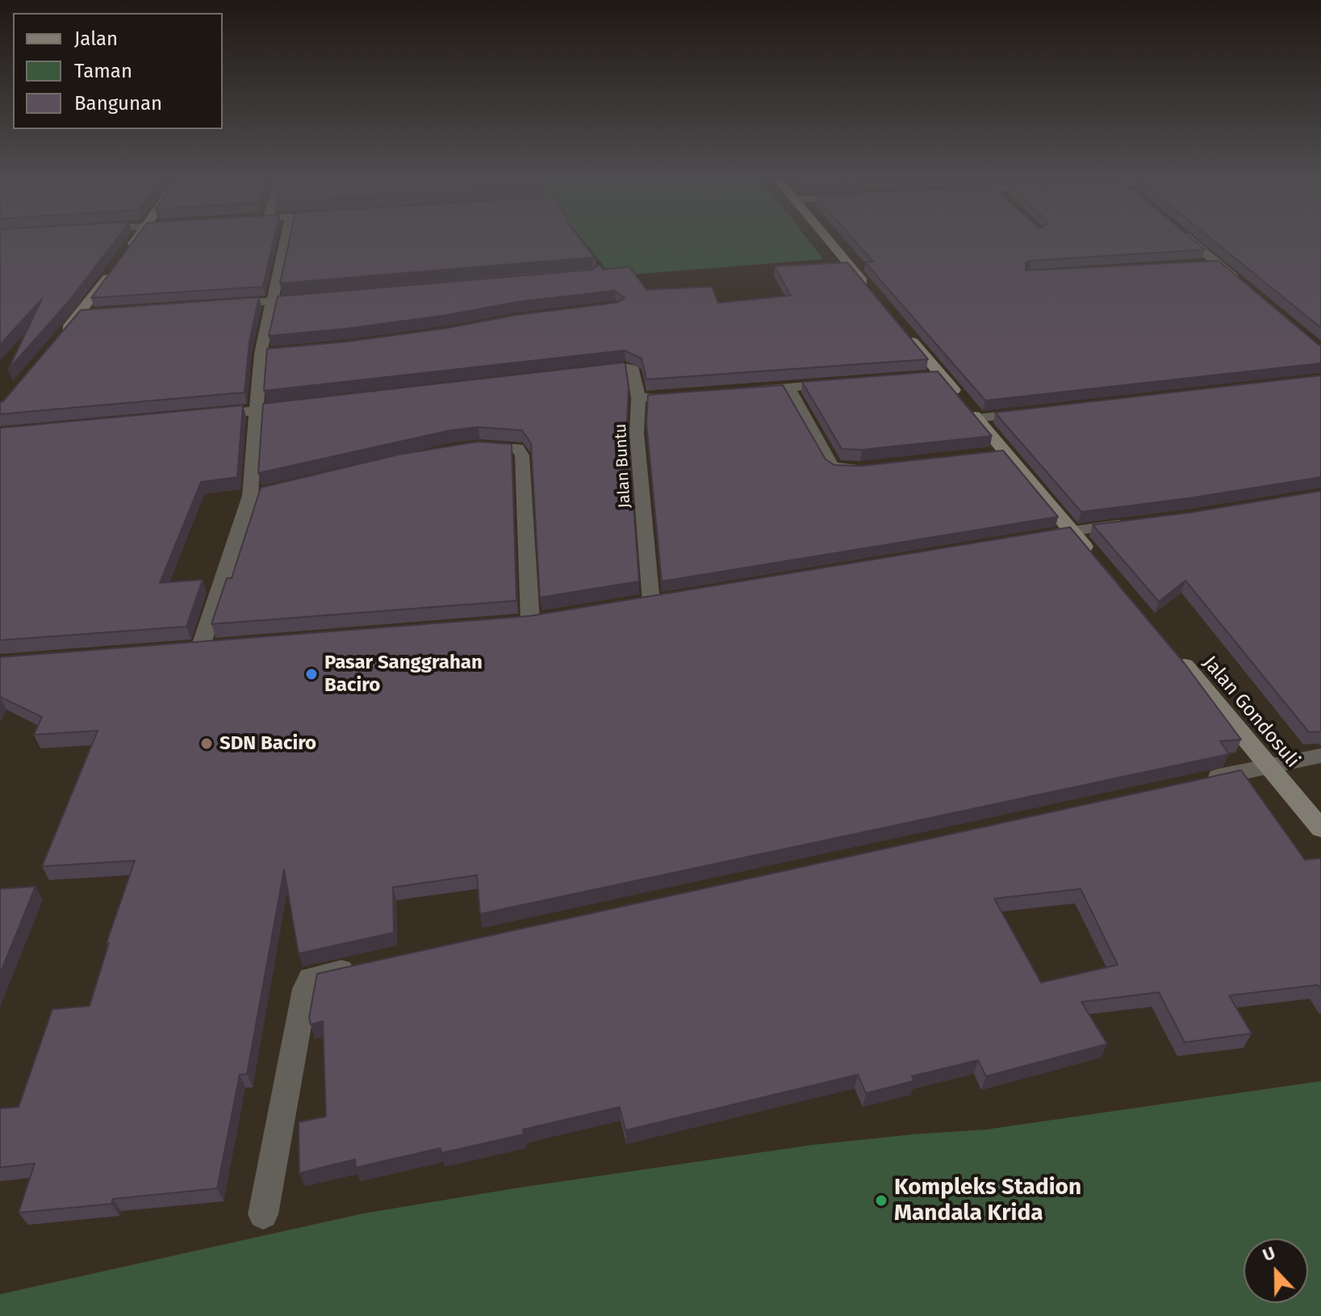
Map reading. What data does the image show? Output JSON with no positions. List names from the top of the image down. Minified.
{"streets":{"street":["Jalan Buntu","Jalan Gondosuli"]},"places":["Pasar Sanggrahan Baciro","SDN Baciro","Kompleks Stadion Mandala Krida"],"legend":["Jalan","Taman","Bangunan"],"north":"top"}
